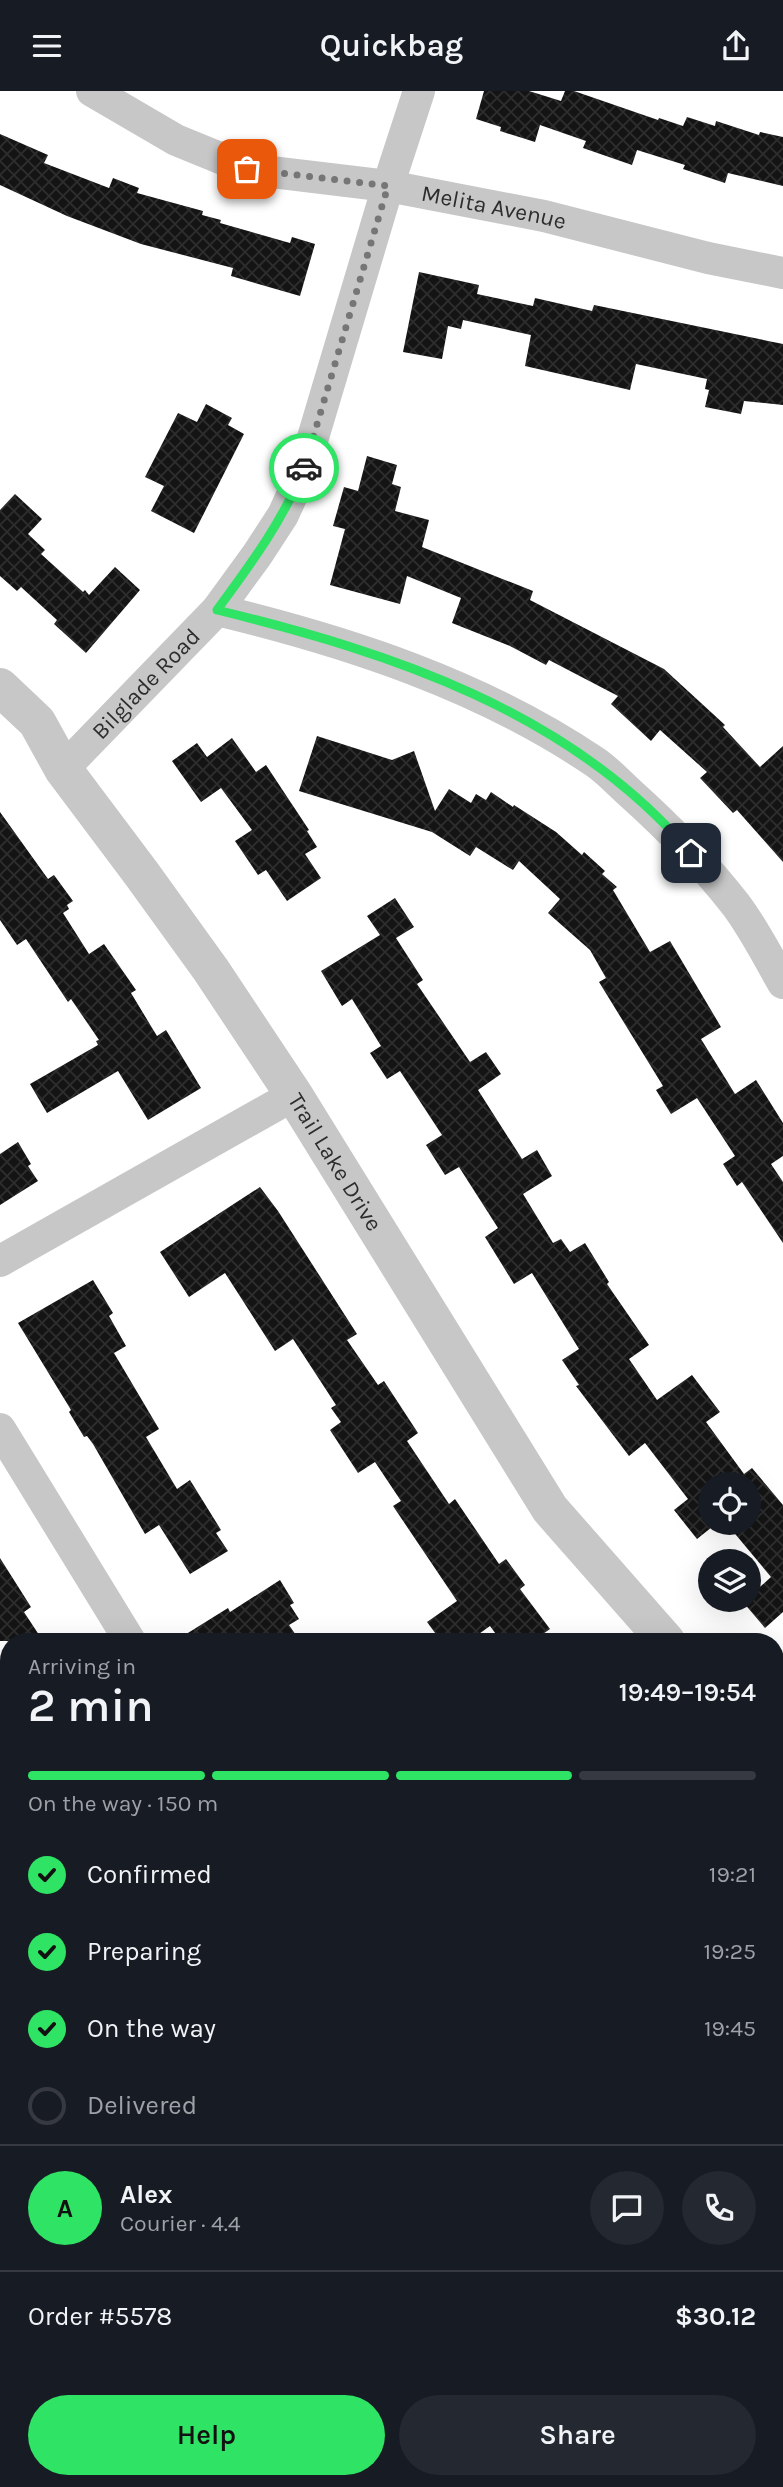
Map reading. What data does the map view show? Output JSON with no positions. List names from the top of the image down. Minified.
{"streets":{"street":["Melita Avenue","Bilglade Road","Trail Lake Drive"]},"crossings":[["Melita Avenue","Bilglade Road"],["Bilglade Road","Trail Lake Drive"]],"page":{"header":"Quickbag","heading":["2 min","Arriving in","19:49–19:54"],"panel":["Alex","Courier · 4.4","Order #5578","$30.12"],"bar":"On the way · 150 m","list":[["Confirmed","19:21"],["Preparing","19:25"],["On the way","19:45"],"Delivered"],"round":"A","buttons":["Help","Share"]}}
